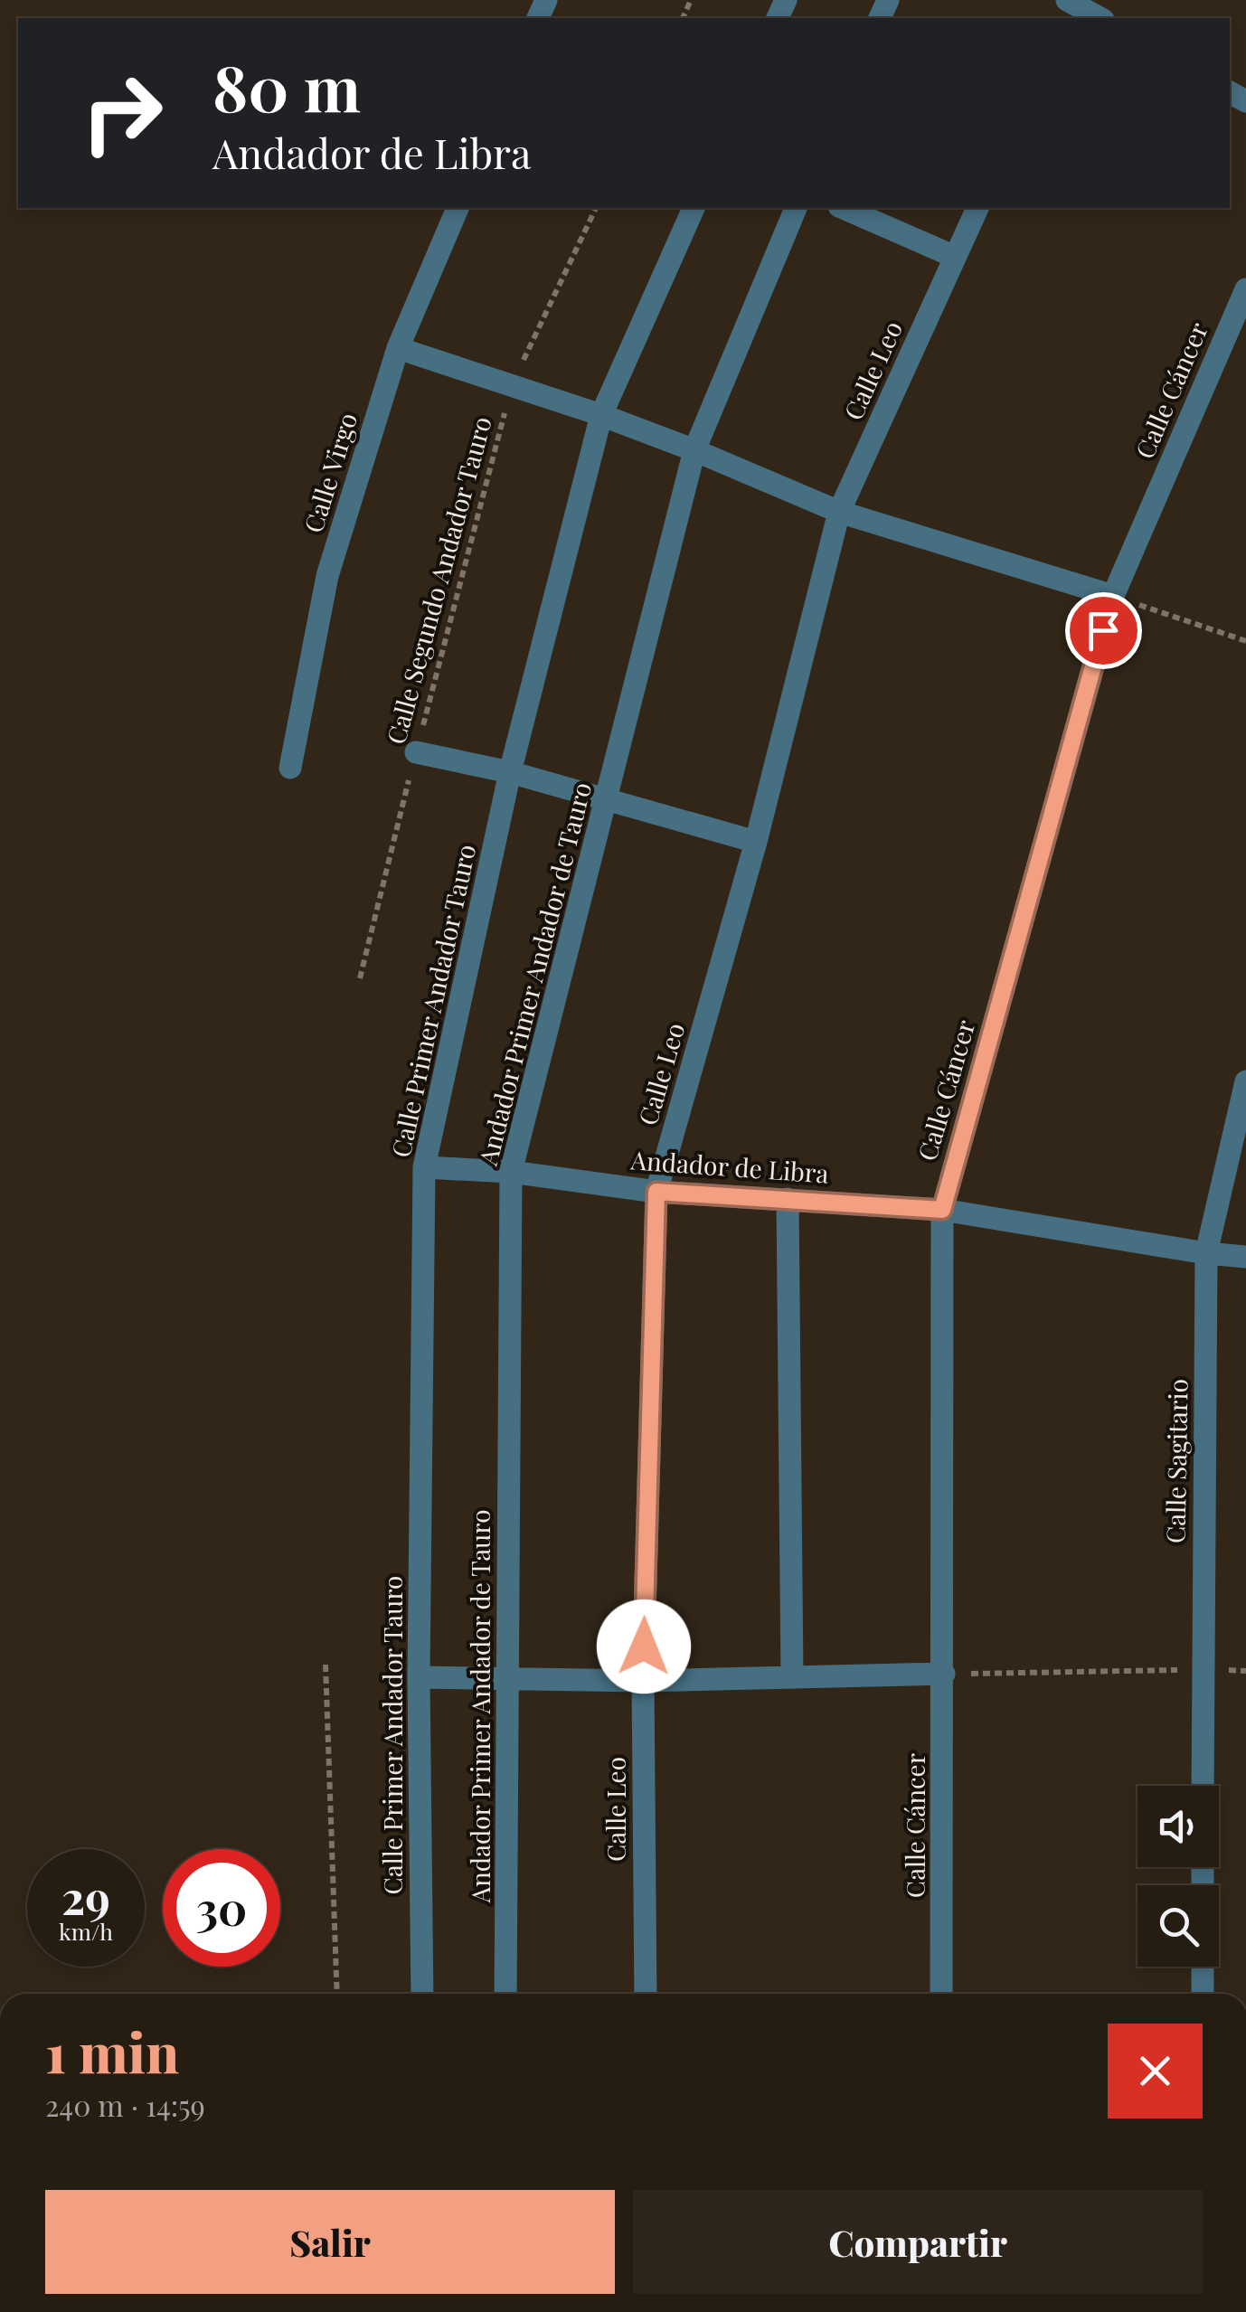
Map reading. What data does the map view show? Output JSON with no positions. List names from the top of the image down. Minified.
{"streets":{"street":["Calle Leo","Calle Cáncer","Calle Virgo","Andador Primer Andador de Tauro","Calle Primer Andador Tauro","Andador de Libra","Calle Sagitario"],"path":["Calle Segundo Andador Tauro"]},"crossings":[["Calle Leo","Andador de Libra"],["Calle Cáncer","Andador de Libra"],["Andador Primer Andador de Tauro","Andador de Libra"],["Calle Primer Andador Tauro","Andador de Libra"],["Andador de Libra","Calle Sagitario"]],"page":{"turn":["80 m","Andador de Libra"],"speed":"29 km/h","limit":"30","heading":["1 min","240 m · 14:59"],"buttons":["Salir","Compartir"]}}
